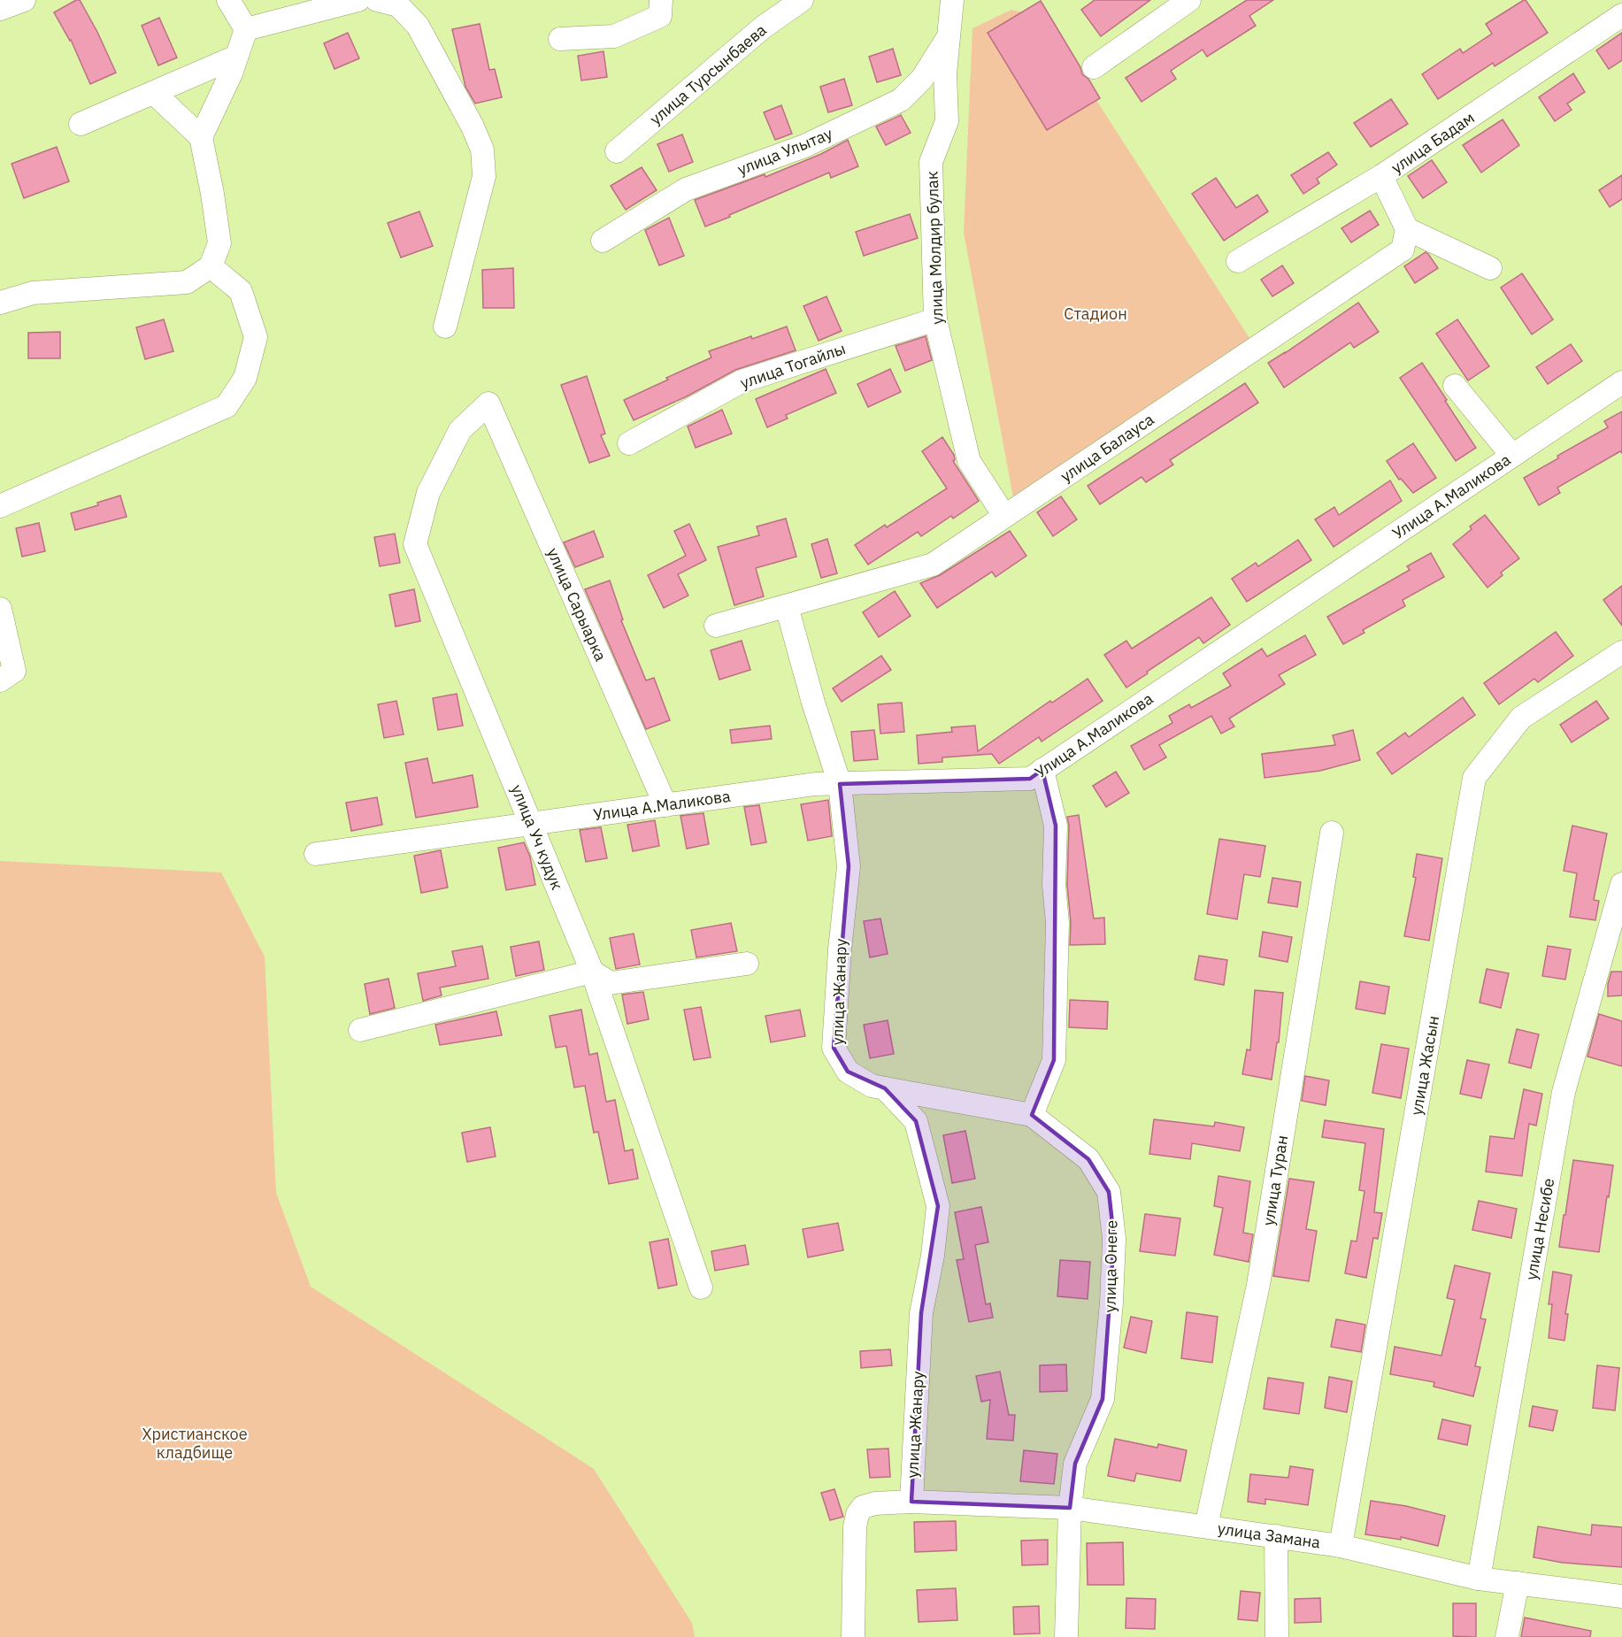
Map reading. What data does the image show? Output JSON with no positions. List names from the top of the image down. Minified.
{"streets":{"street":["улица Турсынбаева","улица Бадам","улица Улытау","улица Молдир булак","улица Тогайлы","улица Балауса","Улица А.Маликова","улица Сарыарка","улица Уч кудук","улица Жанару","улица Жасын","улица Туран","улица Несибе","улица Онеге","улица Замана"]},"crossings":[["улица Улытау","улица Молдир булак"],["улица Молдир булак","улица Тогайлы"],["улица Молдир булак","улица Балауса"],["улица Балауса","улица Жанару"],["Улица А.Маликова","улица Сарыарка"],["Улица А.Маликова","улица Уч кудук"],["Улица А.Маликова","улица Жанару"],["улица Сарыарка","улица Уч кудук"],["улица Жанару","улица Замана"],["улица Жасын","улица Замана"],["улица Туран","улица Замана"],["улица Несибе","улица Замана"],["улица Онеге","улица Замана"]],"parks":["Стадион","Христианское кладбище"]}
